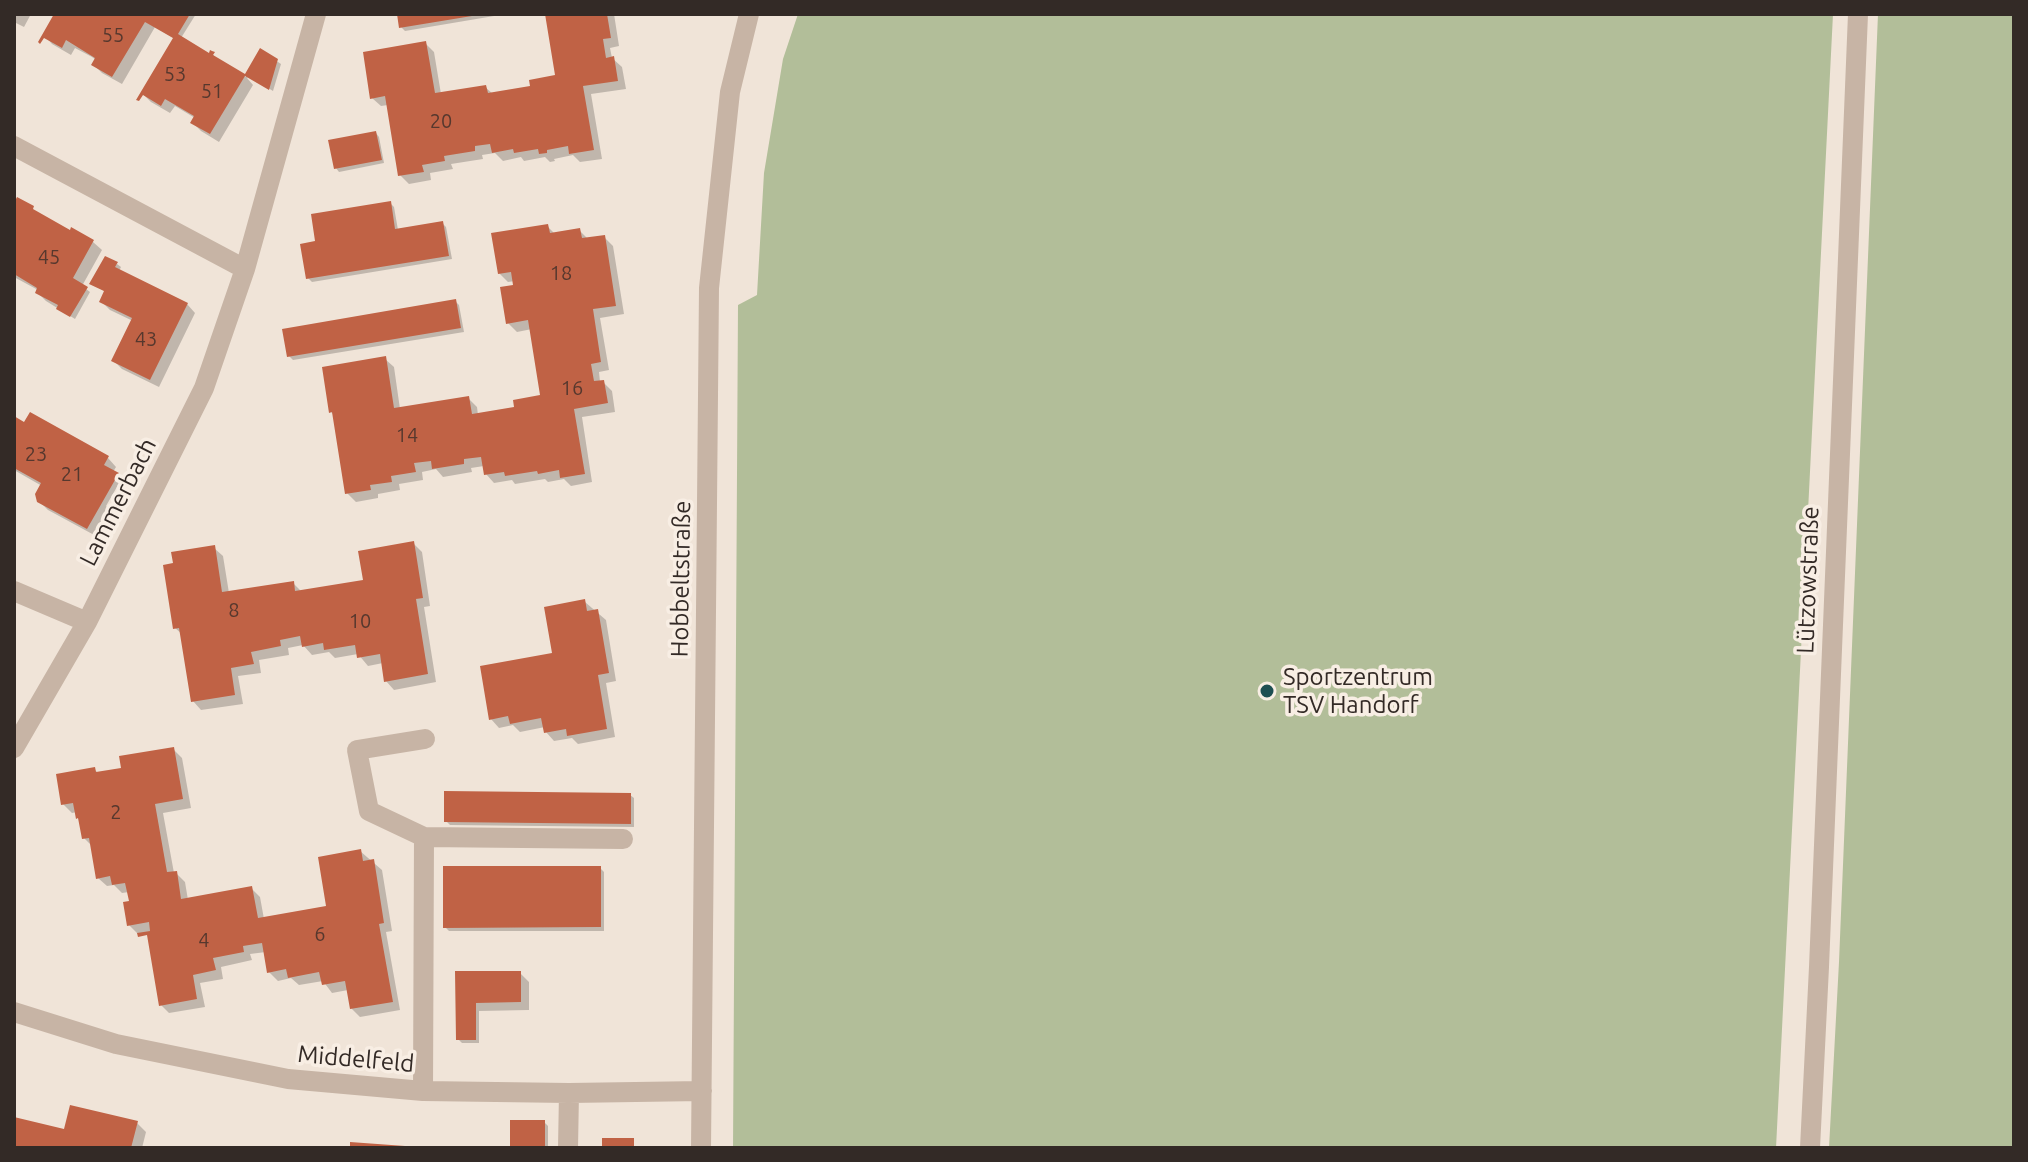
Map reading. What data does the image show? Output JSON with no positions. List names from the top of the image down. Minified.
{"streets":{"street":["Lammerbach","Hobbeltstraße","Lützowstraße","Middelfeld"]},"crossings":[["Hobbeltstraße","Middelfeld"]],"places":["Sportzentrum TSV Handorf"],"house_numbers":["55","53","51","20","45","18","43","16","14","23","21","8","10","2","6","4"]}
